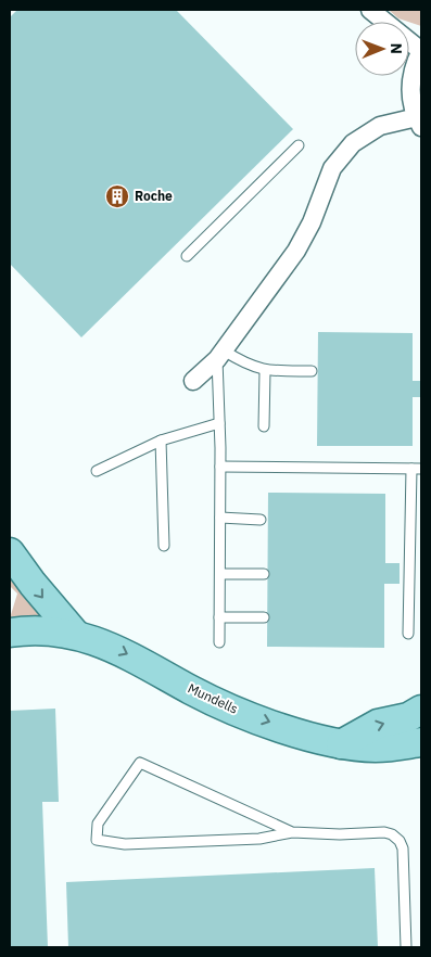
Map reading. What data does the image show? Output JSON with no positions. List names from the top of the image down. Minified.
{"streets":{"main road":["Mundells"]},"one_way":["Mundells"],"places":{"building":["Roche"]},"north":"right"}
